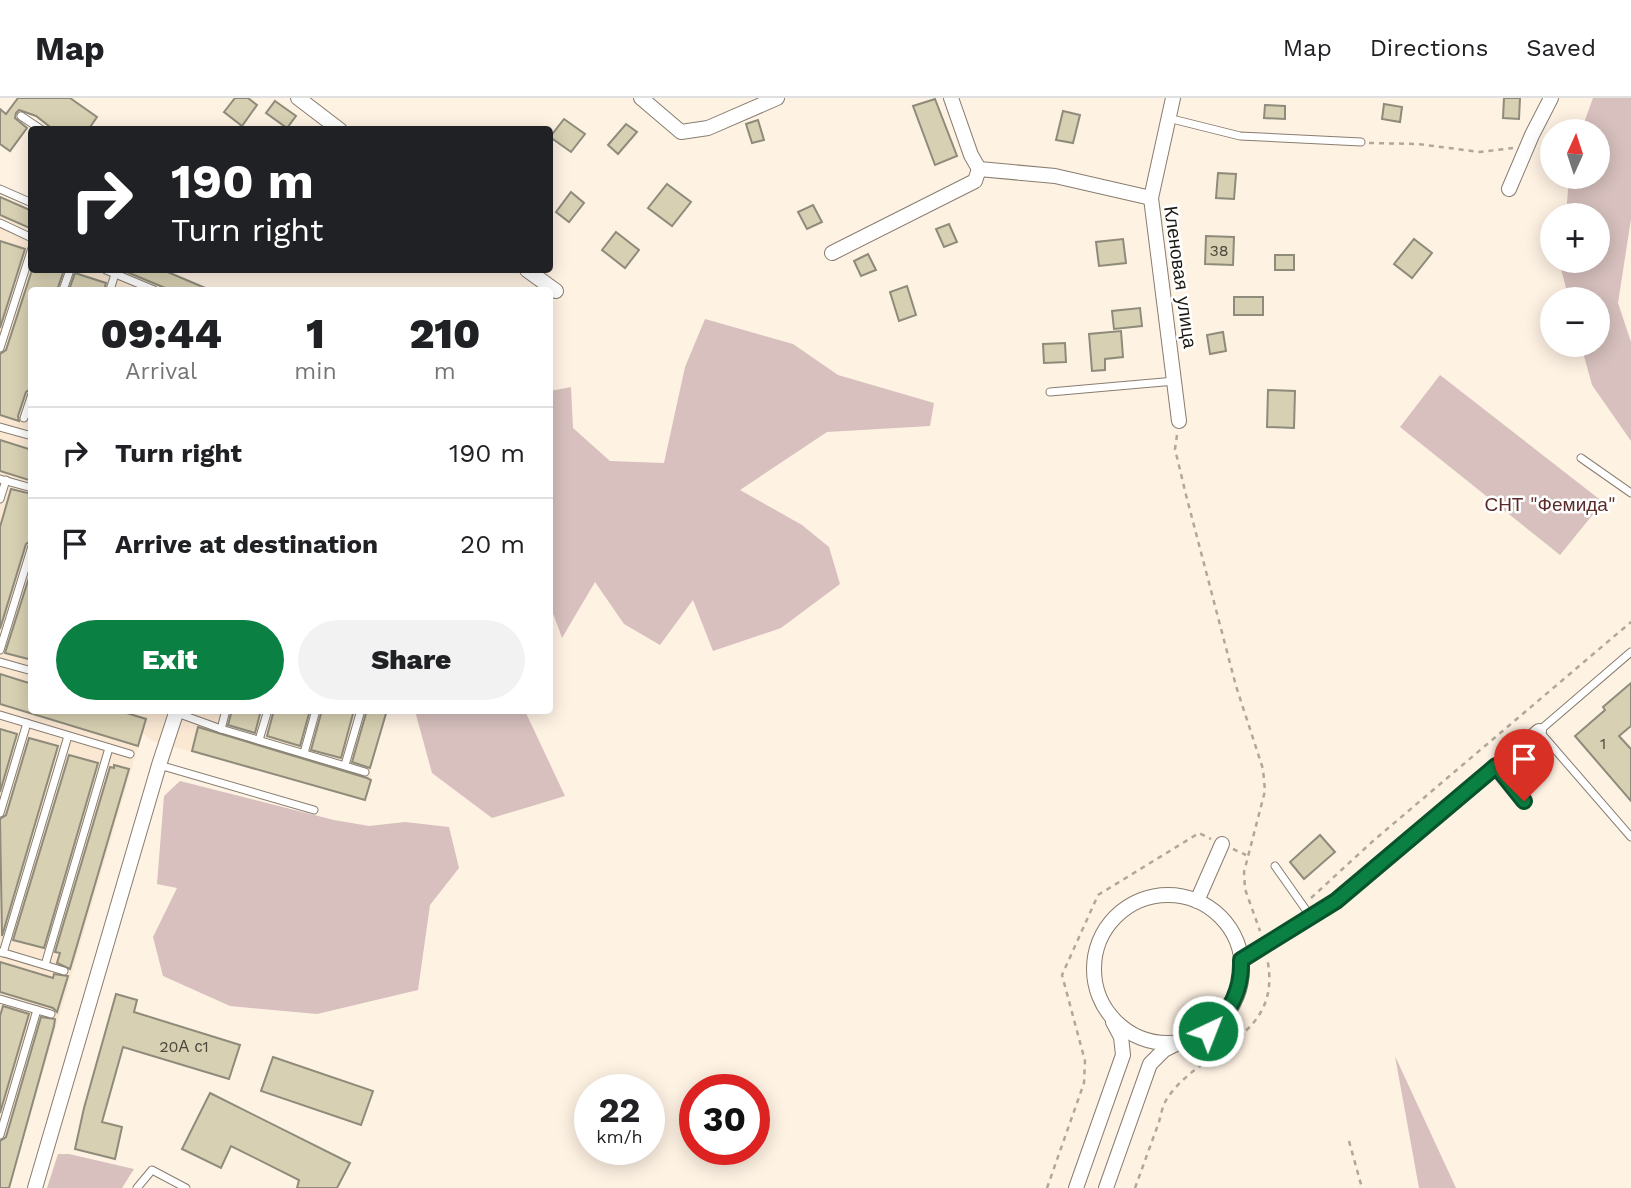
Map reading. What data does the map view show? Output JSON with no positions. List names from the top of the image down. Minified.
{"streets":{"street":["Кленовая улица"]},"parks":["СНТ \"Фемида\""],"house_numbers":["38","1","20А с1"],"north":"top","page":{"header":"Map","nav":["Map","Directions","Saved"],"map_buttons":["+","−"],"turn":["190 m","Turn right"],"eta":["09:44","Arrival","1","min","210","m"],"list":[{"name":"Turn right","value":"190 m"},{"name":"Arrive at destination","value":"20 m"}],"buttons":["Exit","Share"],"speed":"22 km/h","limit":"30"}}
